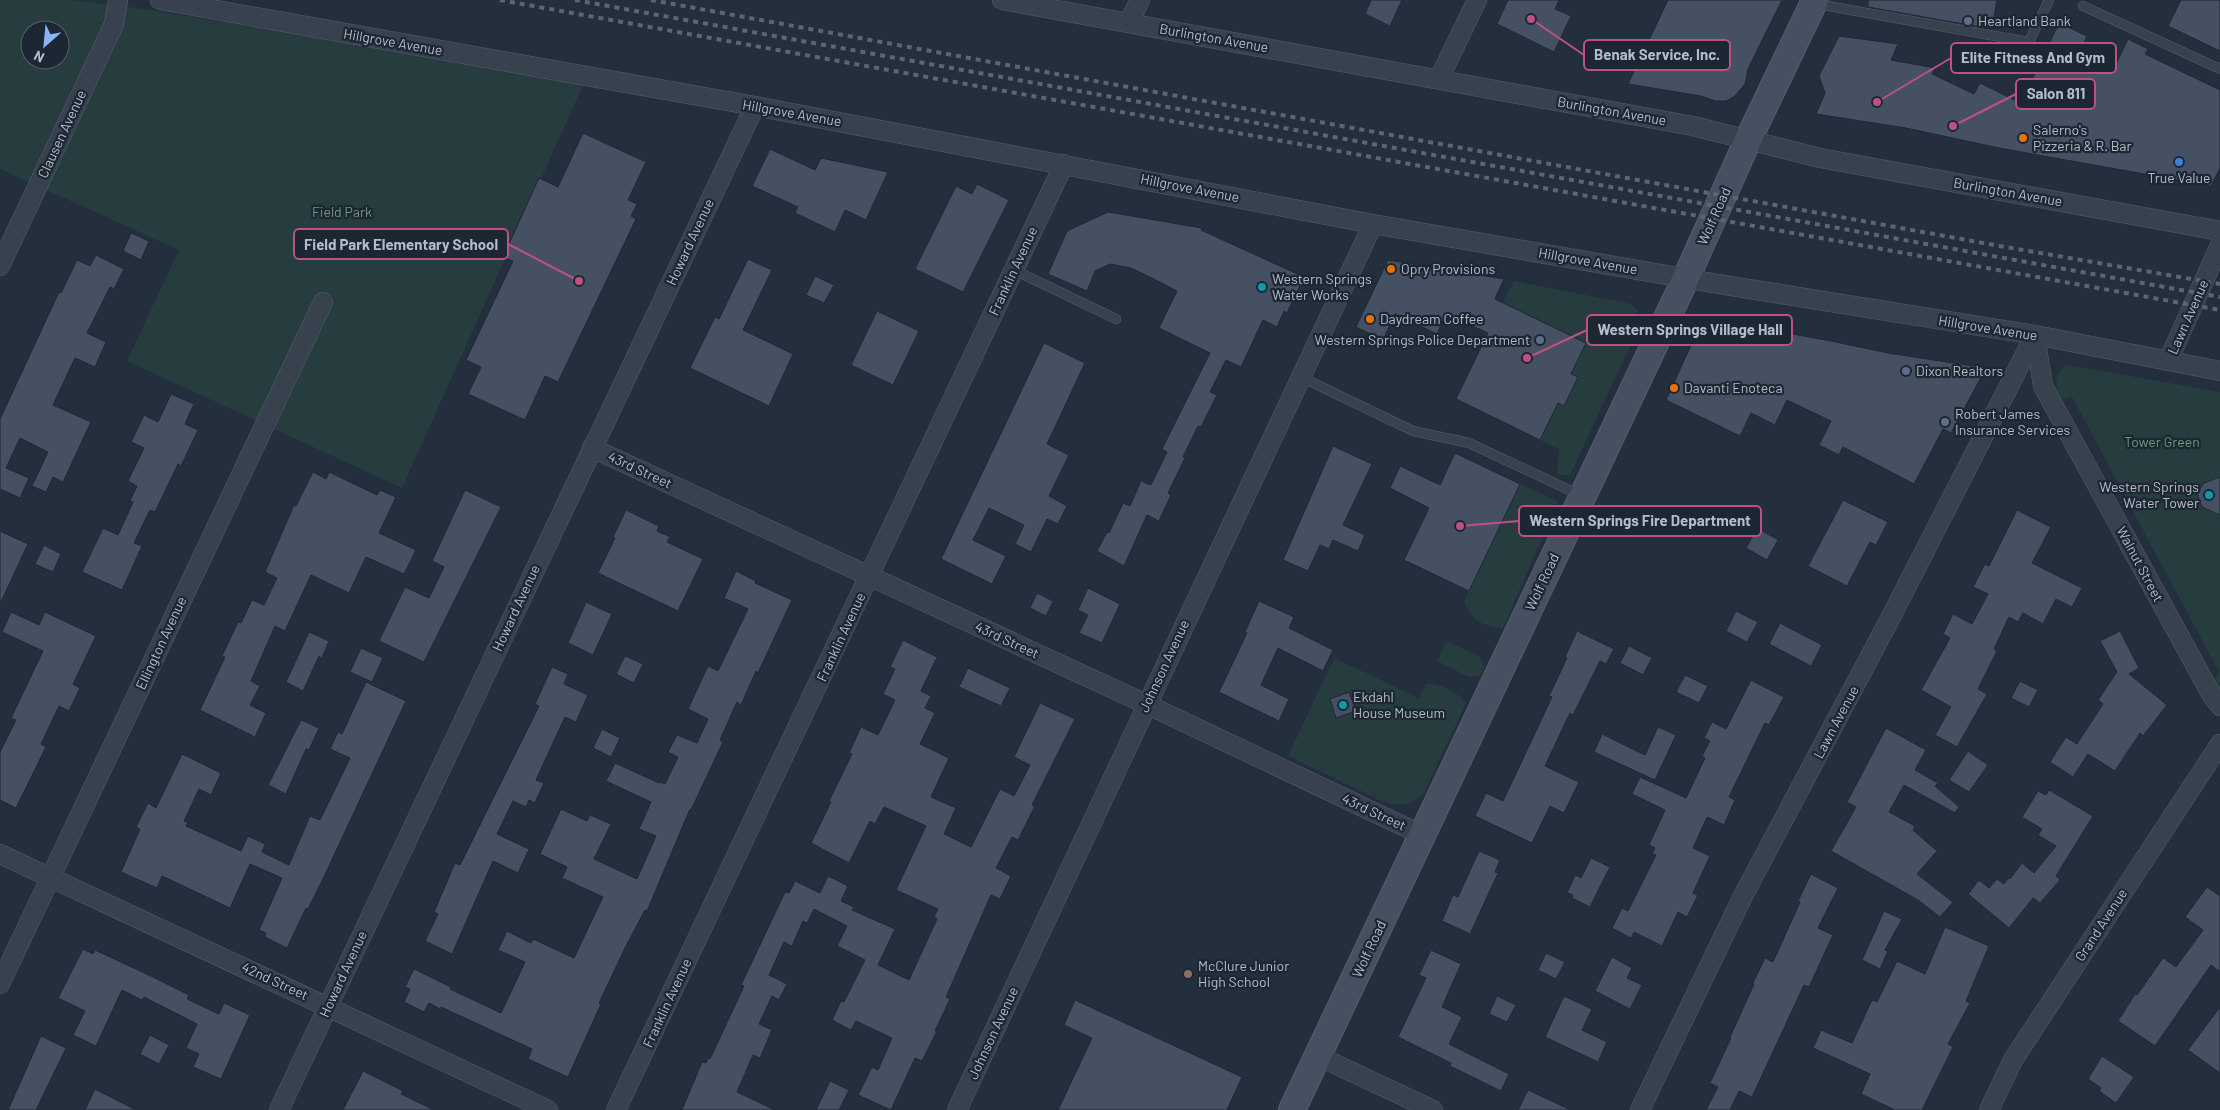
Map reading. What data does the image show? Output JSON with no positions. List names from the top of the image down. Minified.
{"streets":{"main road":["Wolf Road"],"street":["Burlington Avenue","Hillgrove Avenue","Clausen Avenue","Howard Avenue","Franklin Avenue","Lawn Avenue","43rd Street","Walnut Street","Ellington Avenue","Johnson Avenue","Grand Avenue","42nd Street"]},"crossings":[["Burlington Avenue","Wolf Road"],["Hillgrove Avenue","Wolf Road"],["Hillgrove Avenue","Howard Avenue"],["Hillgrove Avenue","Franklin Avenue"],["Hillgrove Avenue","Lawn Avenue"],["Hillgrove Avenue","Walnut Street"],["Hillgrove Avenue","Johnson Avenue"],["Wolf Road","43rd Street"],["Howard Avenue","43rd Street"],["Howard Avenue","42nd Street"],["Franklin Avenue","43rd Street"],["Lawn Avenue","Walnut Street"],["43rd Street","Johnson Avenue"],["Ellington Avenue","42nd Street"]],"parks":["Field Park","Tower Green"],"places":["Benak Service, Inc.","Heartland Bank","Elite Fitness And Gym","Salon 811","Salerno's Pizzeria & R. Bar","True Value","Opry Provisions","Field Park Elementary School","Western Springs Water Works","Daydream Coffee","Western Springs Police Department","Western Springs Village Hall","Dixon Realtors","Davanti Enoteca","Robert James Insurance Services","Western Springs Water Tower","Western Springs Fire Department","Ekdahl House Museum","McClure Junior High School"],"north":"bottom left"}
